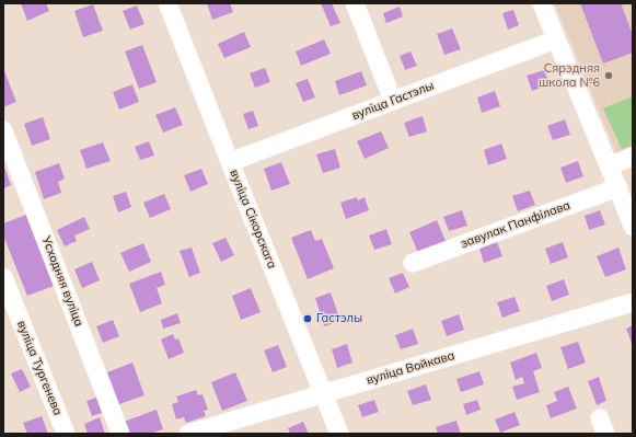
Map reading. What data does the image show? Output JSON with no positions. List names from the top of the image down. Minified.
{"streets":{"street":["вуліца Гастэлы","вуліца Сікорскага","завулак Панфілава","Усходняя вуліца","вуліца Тургенева","вуліца Войкава"]},"crossings":[["вуліца Гастэлы","вуліца Сікорскага"],["вуліца Сікорскага","вуліца Войкава"]],"places":["Сярэдняя школа №6","Гастэлы"]}
